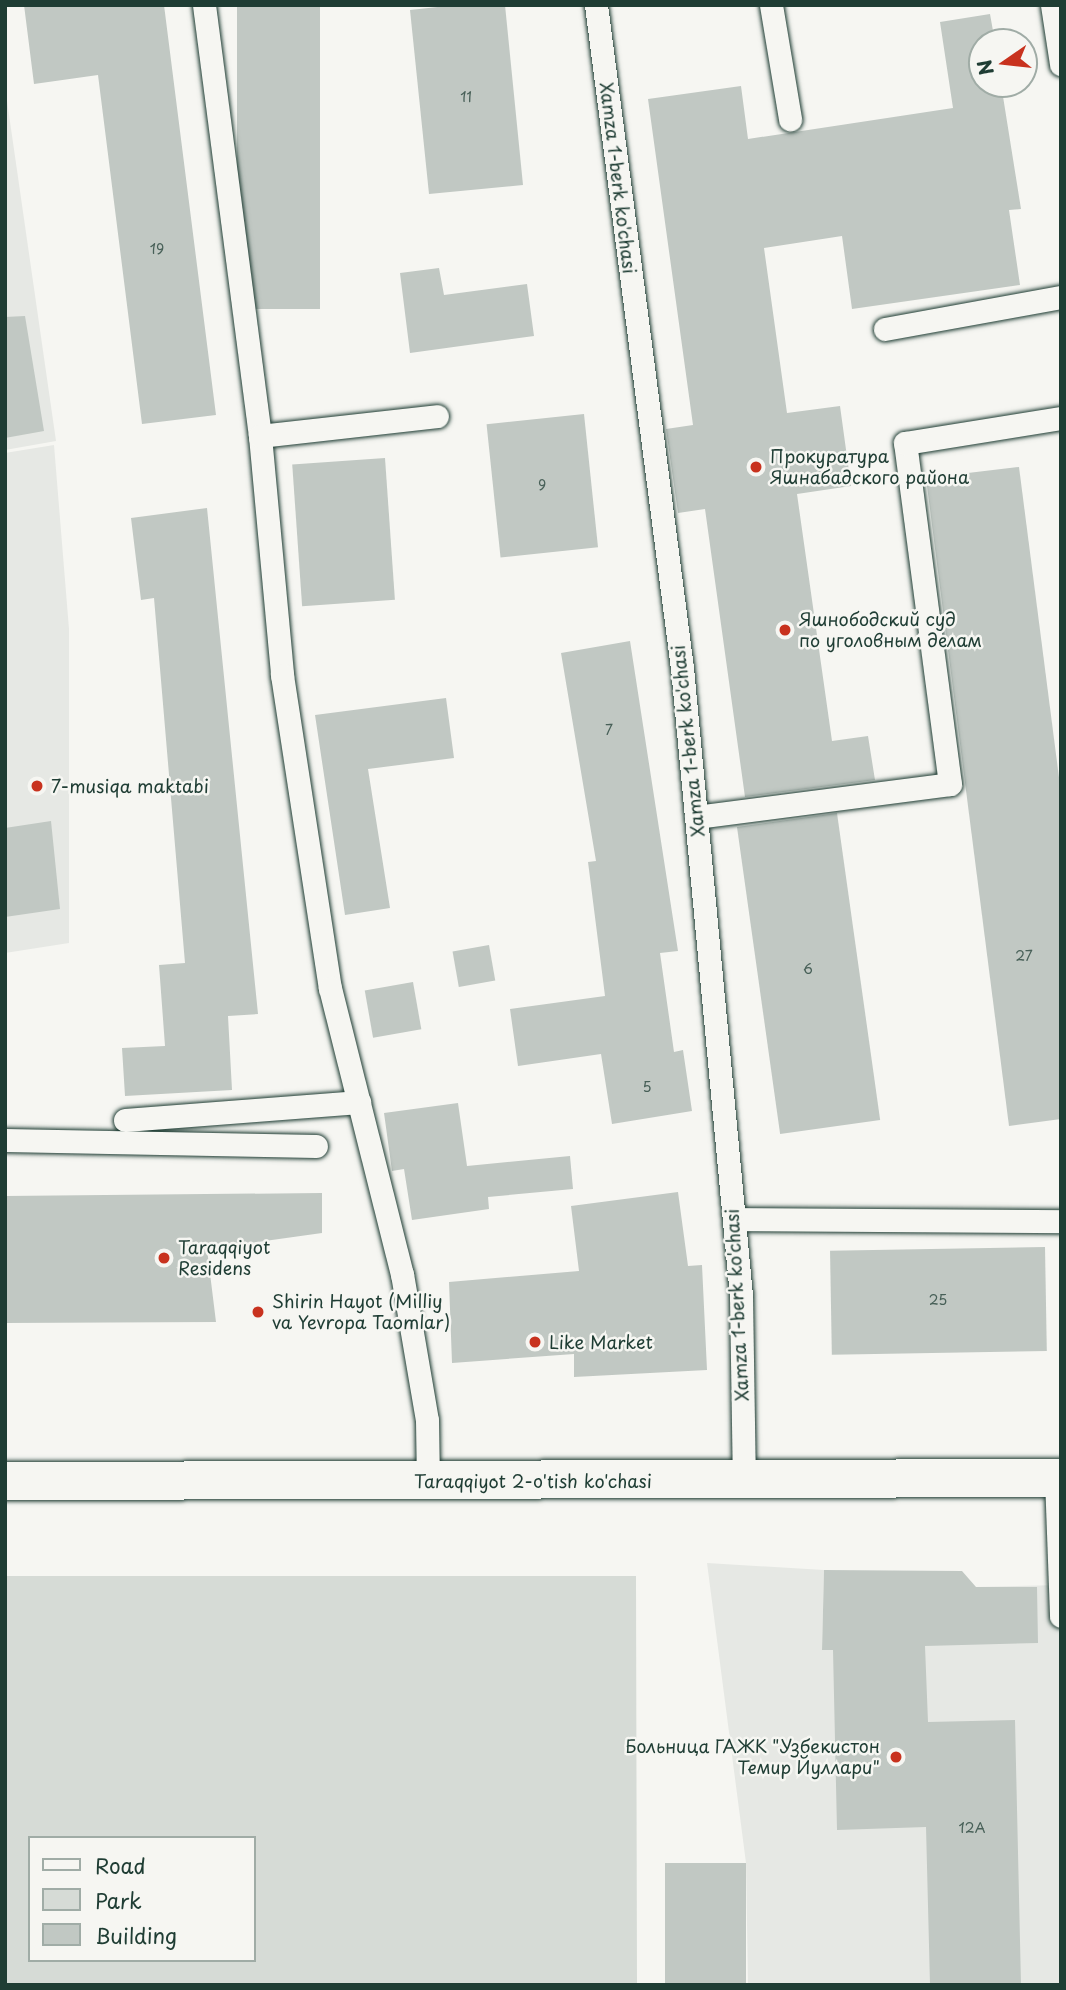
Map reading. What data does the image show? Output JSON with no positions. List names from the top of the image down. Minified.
{"streets":{"main road":["Taraqqiyot 2-o'tish ko'chasi"],"lane":["Xamza 1-berk ko'chasi"]},"crossings":[["Xamza 1-berk ko'chasi","Taraqqiyot 2-o'tish ko'chasi"]],"places":["Прокуратура Яшнабадского района","Яшнободский суд по уголовным делам","7-musiqa maktabi","Taraqqiyot Residens","Shirin Hayot (Milliy va Yevropa Taomlar)","Like Market","Больница ГАЖК \"Узбекистон Темир Йуллари\""],"house_numbers":["11","19","9","7","27","6","5","25","12А"],"legend":["Road","Park","Building"],"north":"left"}
